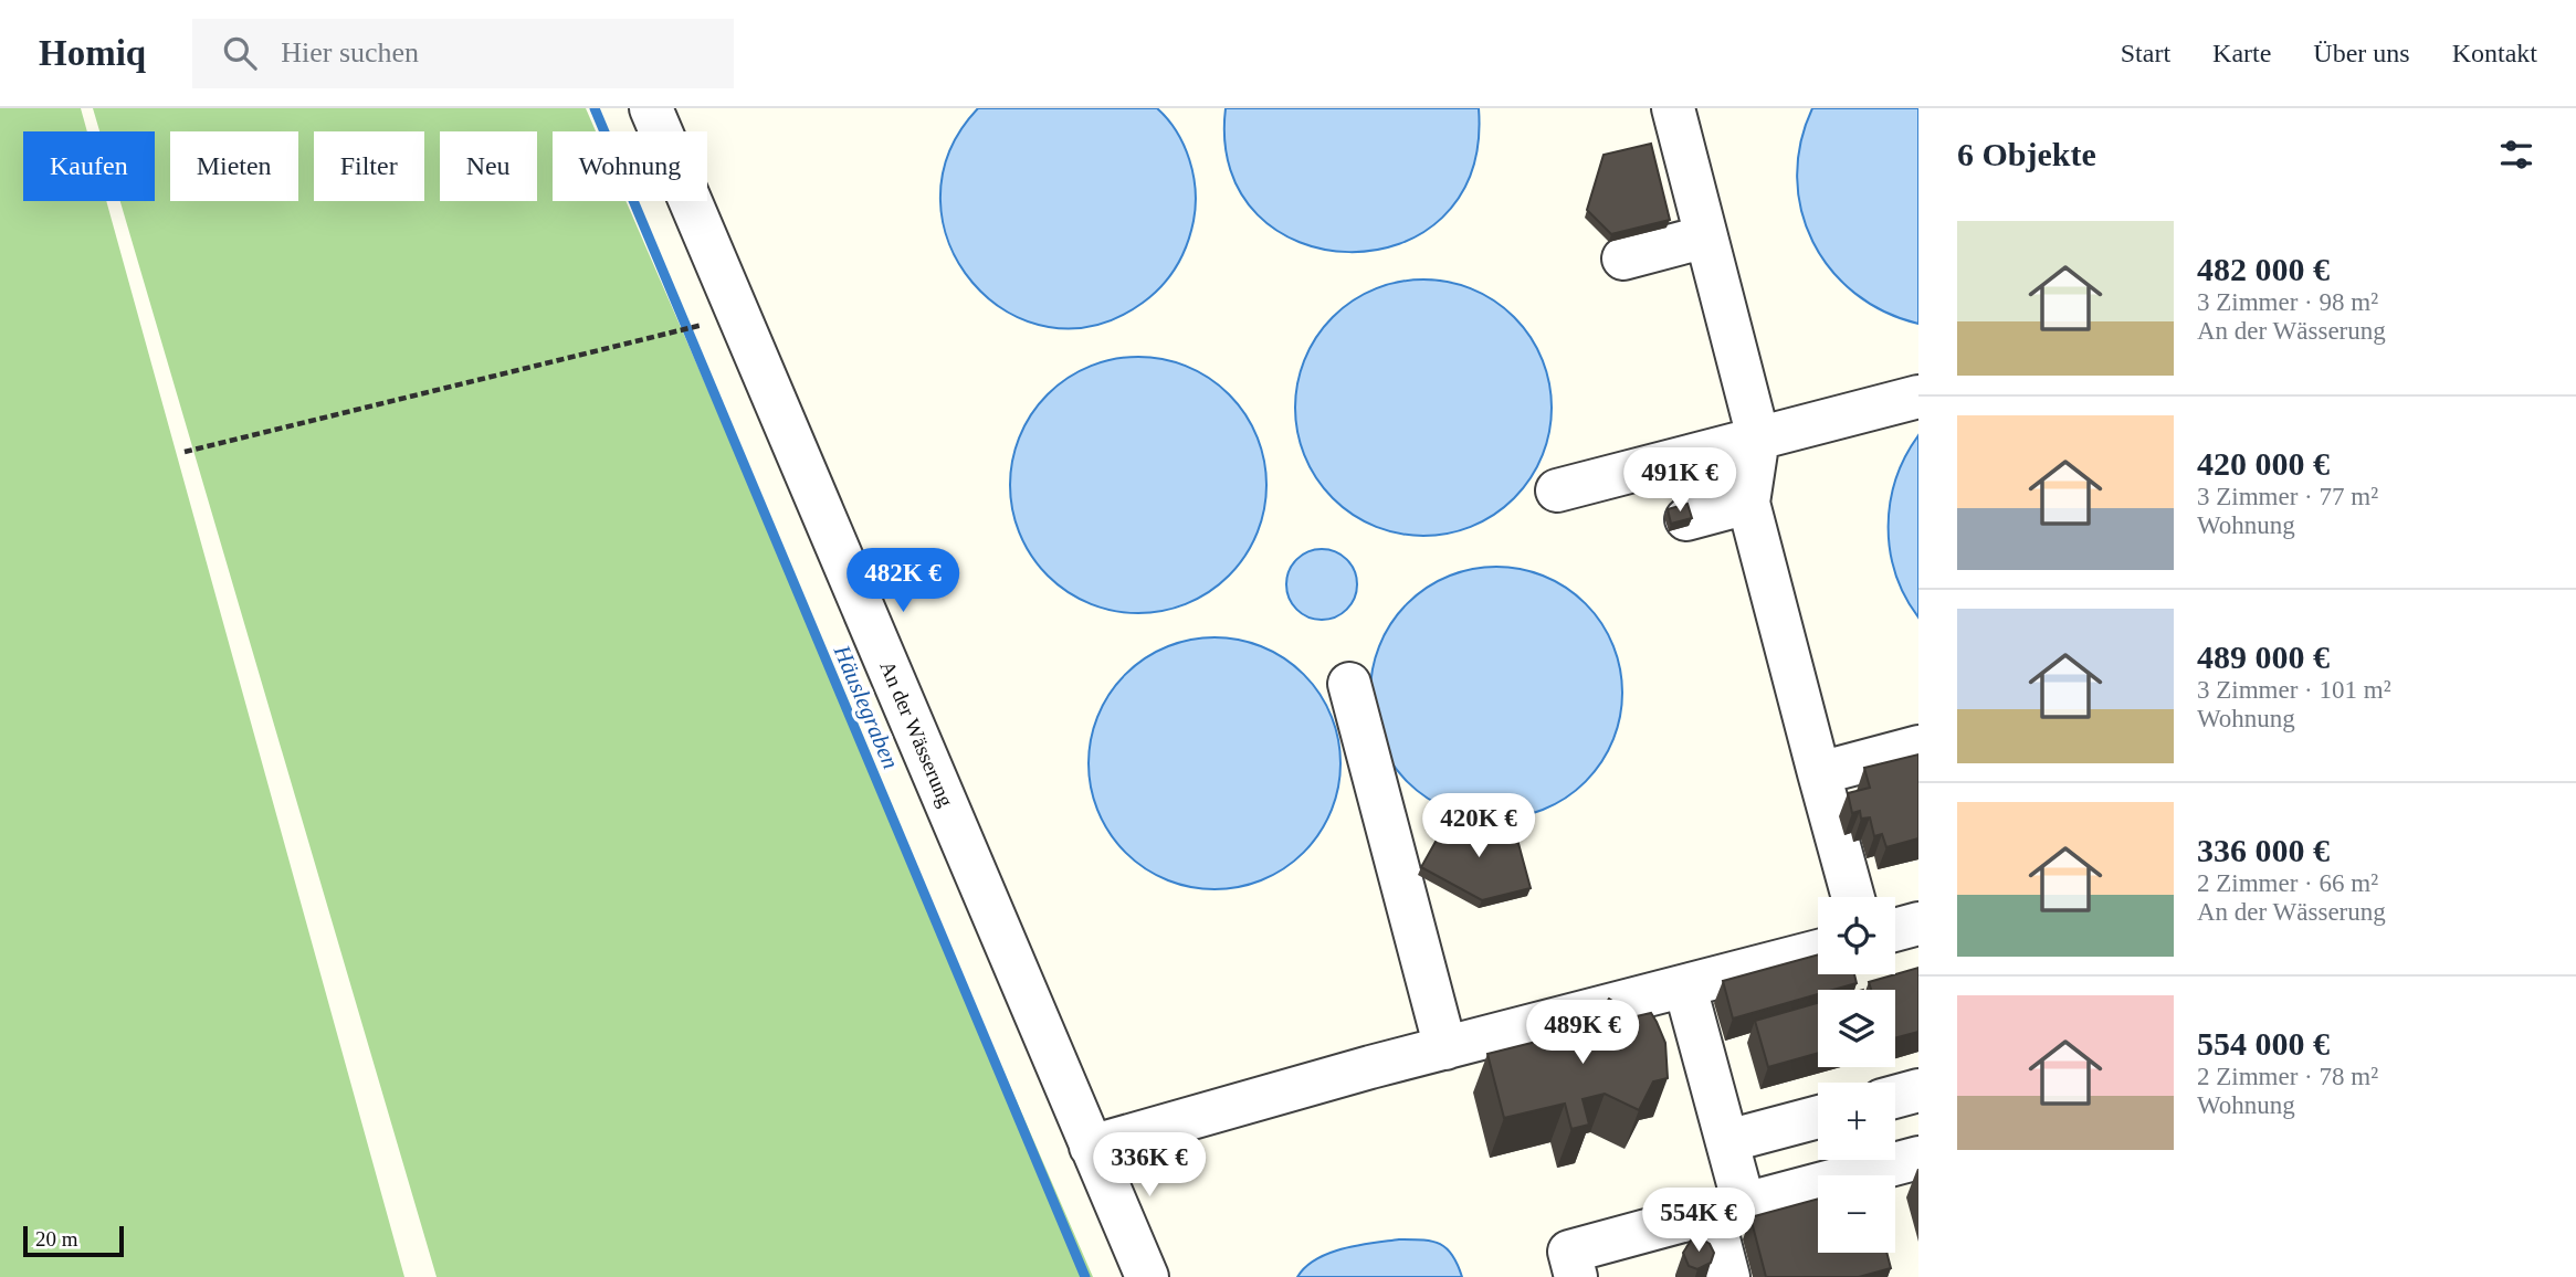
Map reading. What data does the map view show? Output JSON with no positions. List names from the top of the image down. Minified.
{"streets":{"street":["An der Wässerung"]},"water":["Häuslegraben"],"scale_bar":"20 m","page":{"header":"Homiq","search":"Hier suchen","nav":["Start","Karte","Über uns","Kontakt"],"heading":"6 Objekte","chip":["Kaufen","Mieten","Filter","Neu","Wohnung"],"list":[{"name":"482 000 €","note":"3 Zimmer · 98 m² · An der Wässerung"},{"name":"420 000 €","note":"3 Zimmer · 77 m² · Wohnung"},{"name":"489 000 €","note":"3 Zimmer · 101 m² · Wohnung"},{"name":"336 000 €","note":"2 Zimmer · 66 m² · An der Wässerung"},{"name":"554 000 €","note":"2 Zimmer · 78 m² · Wohnung"}],"price":["491K €","482K €","420K €","489K €","336K €","554K €"],"map_buttons":["+","−"],"scale":"20 m"}}
